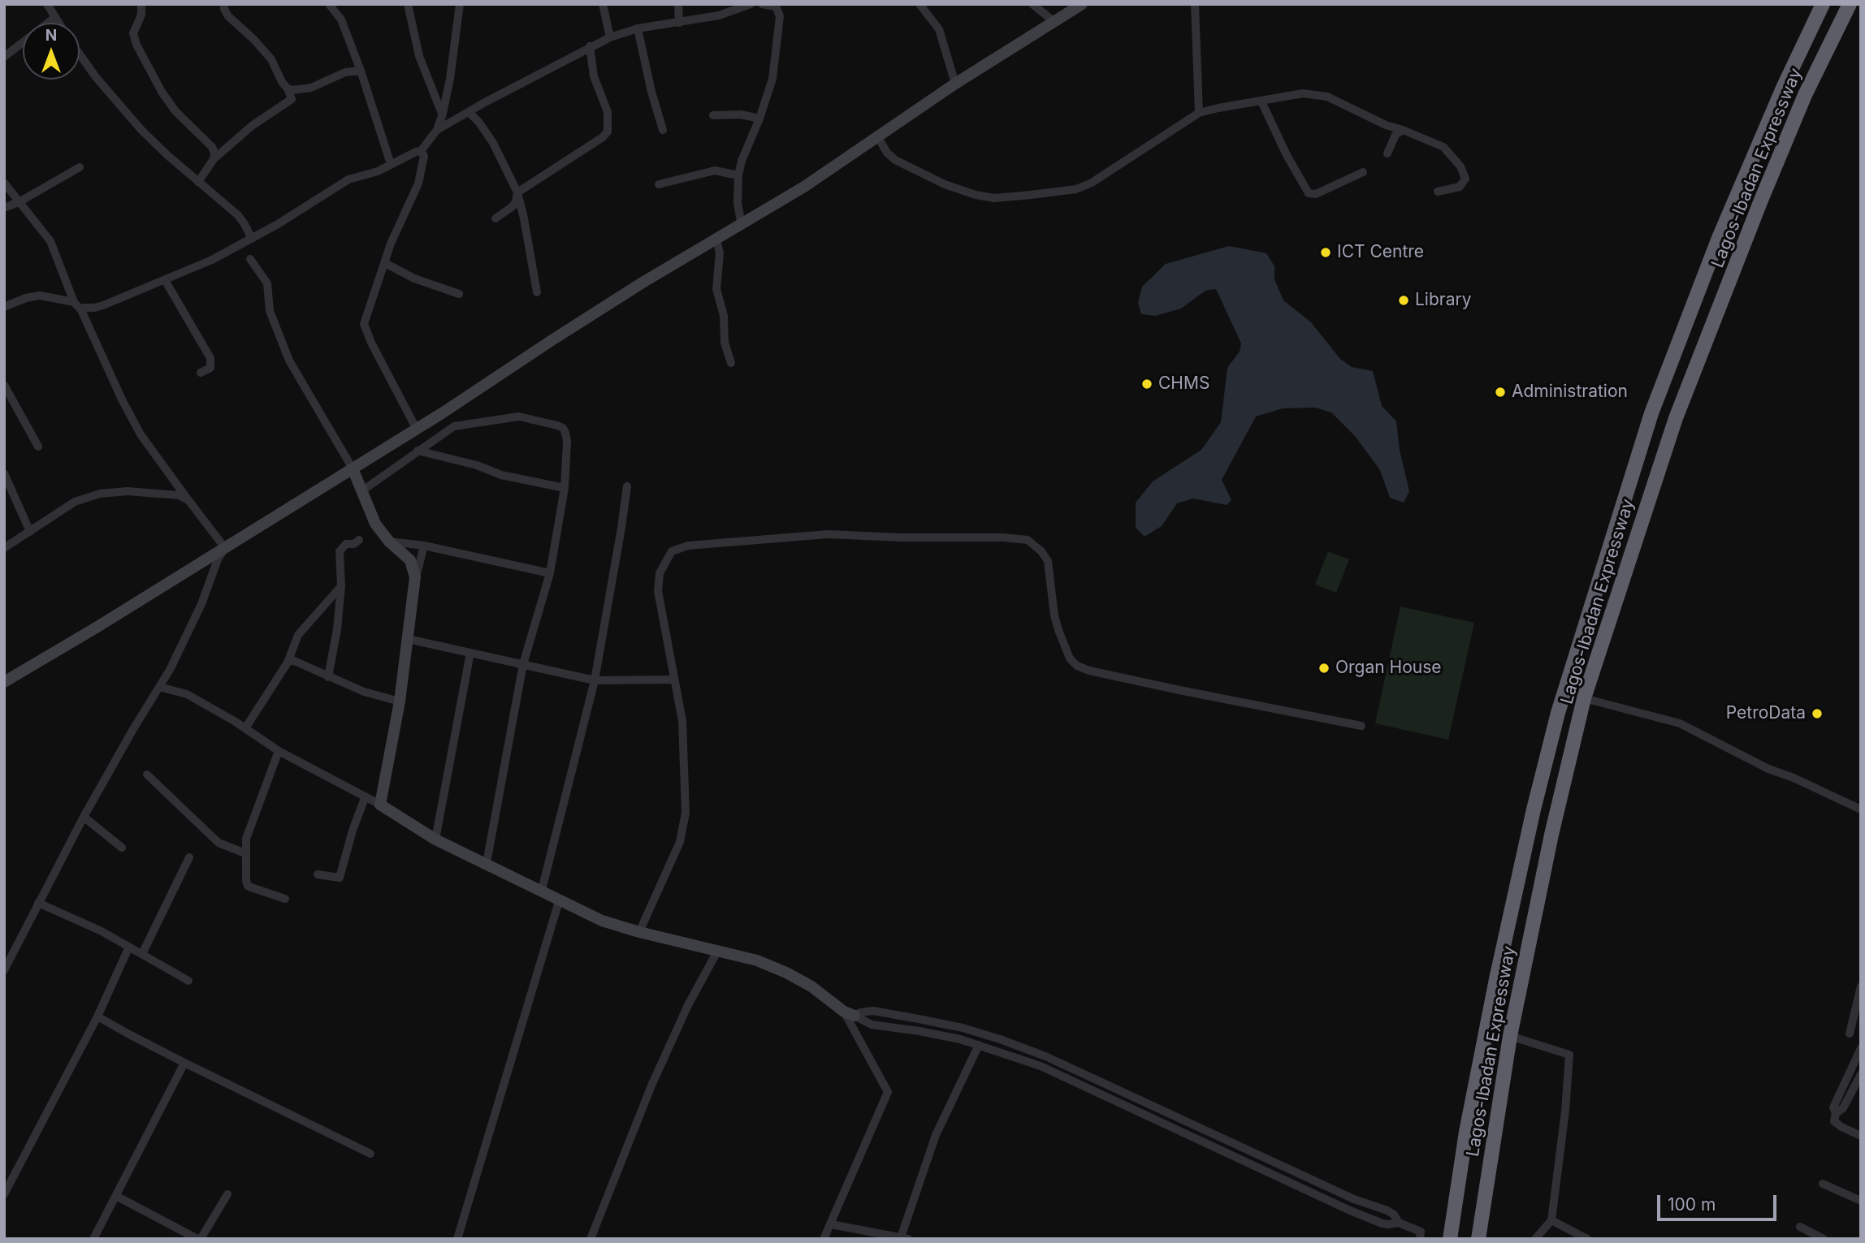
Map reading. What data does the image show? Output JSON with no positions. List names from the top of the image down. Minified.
{"streets":{"highway":["Lagos-Ibadan Expressway"]},"places":["ICT Centre","Library","CHMS","Administration","Organ House","PetroData"],"scale_bar":"100 m","north":"top"}
